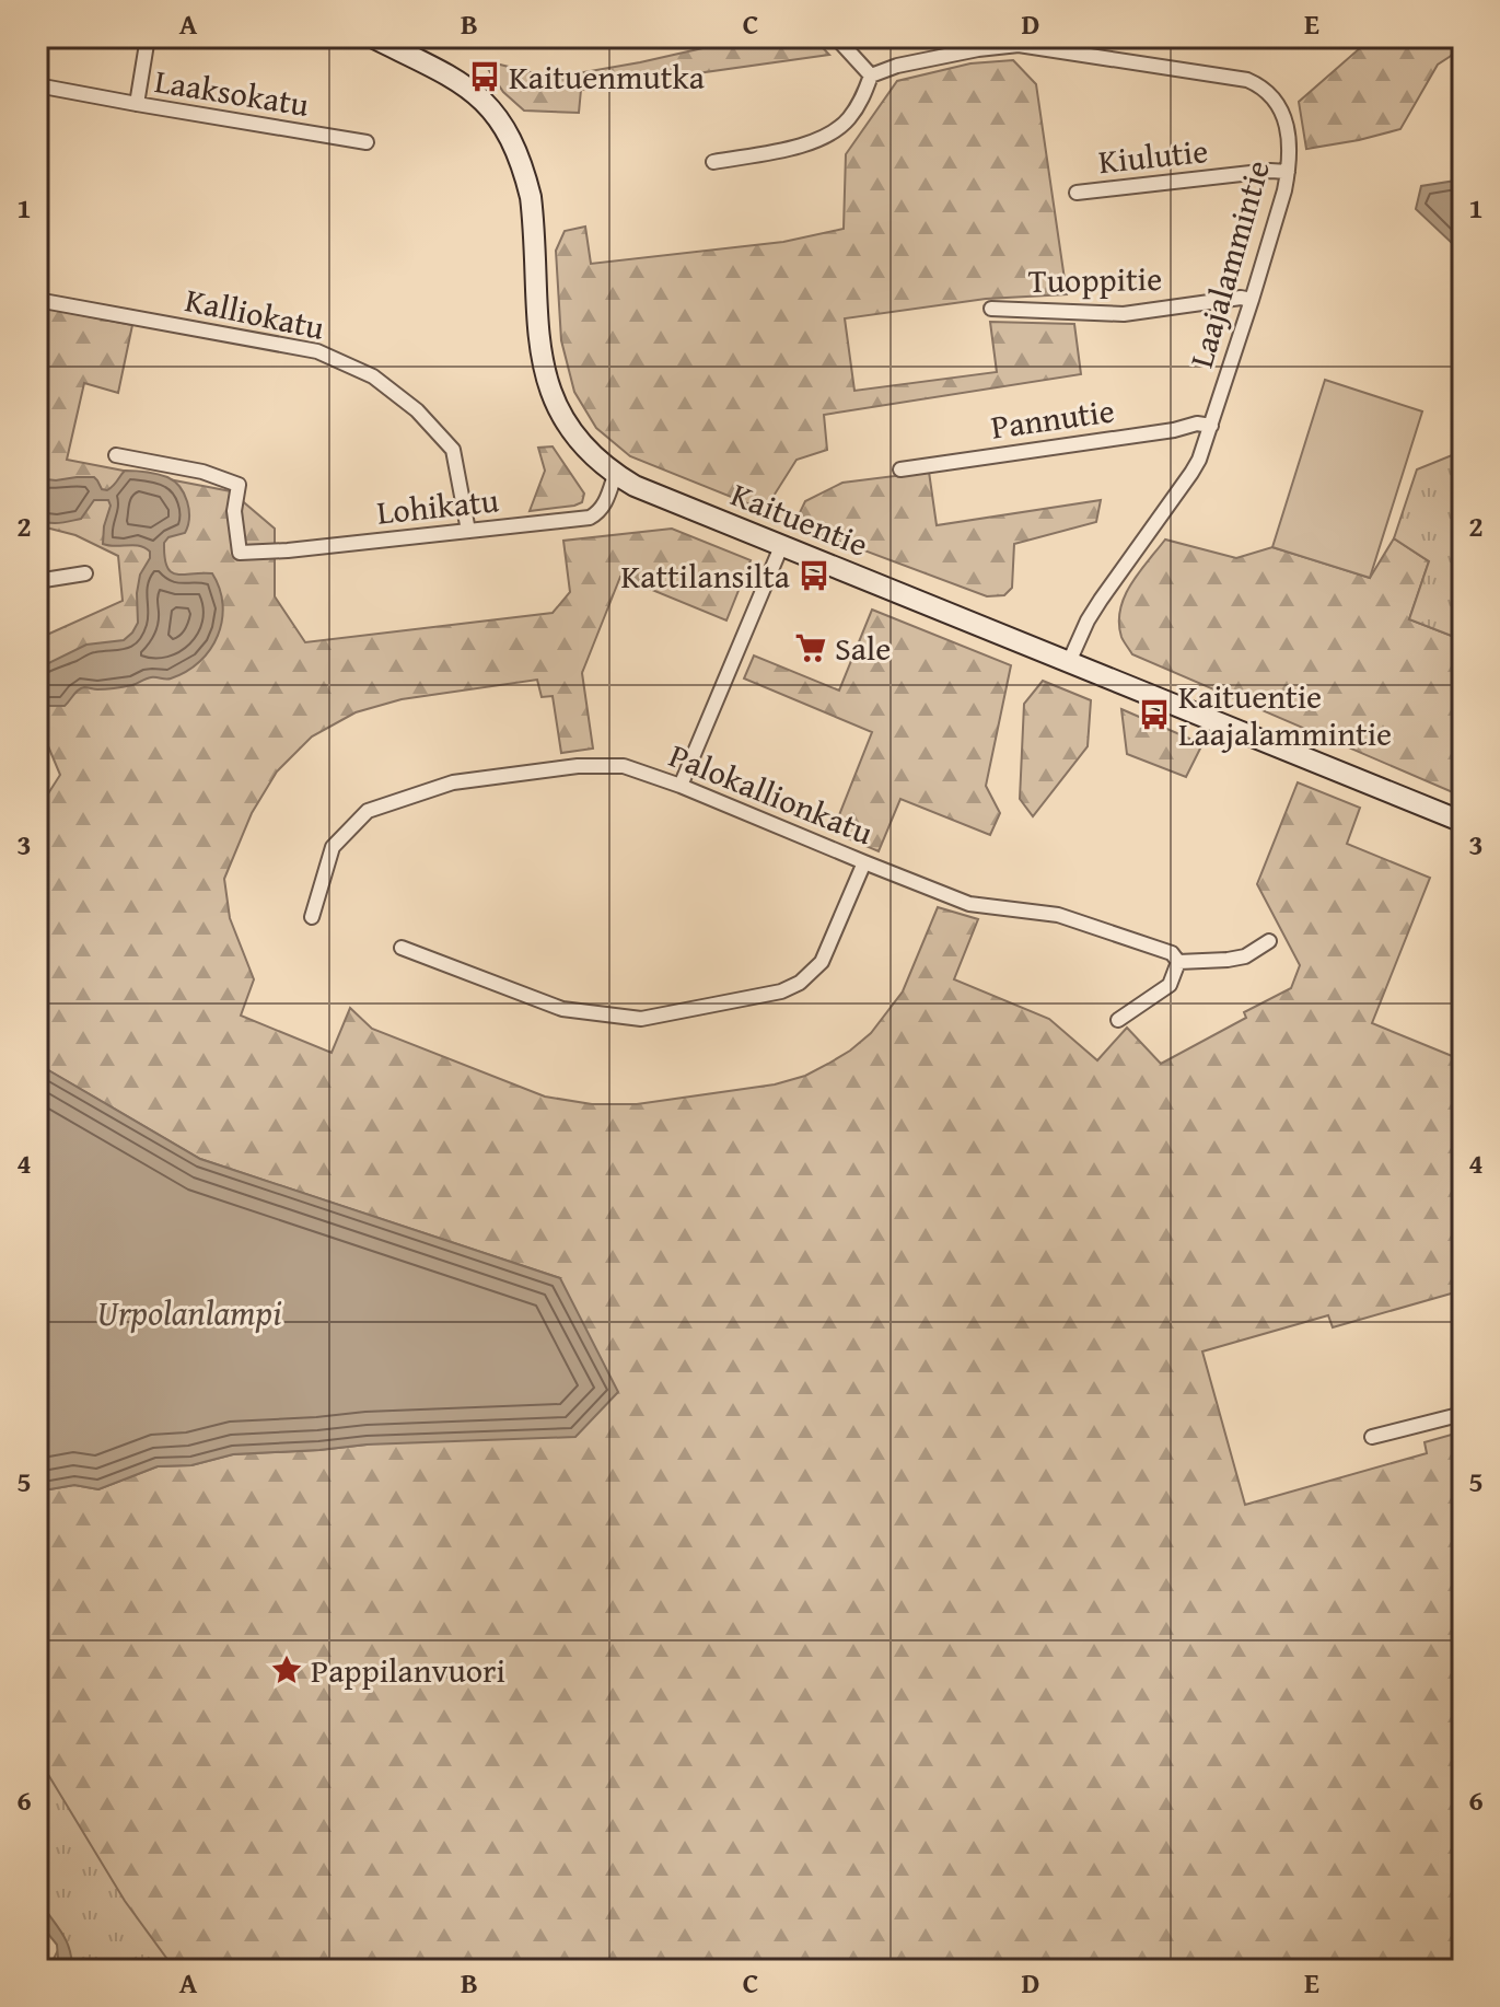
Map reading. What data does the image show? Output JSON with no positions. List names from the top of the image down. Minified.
{"streets":{"street":["Laaksokatu","Kiulutie","Laajalammintie","Tuoppitie","Kalliokatu","Pannutie","Lohikatu","Kaituentie","Palokallionkatu"]},"crossings":[["Kiulutie","Laajalammintie"],["Laajalammintie","Tuoppitie"],["Laajalammintie","Pannutie"],["Laajalammintie","Kaituentie"],["Kalliokatu","Lohikatu"],["Lohikatu","Kaituentie"]],"water":["Urpolanlampi"],"places":{"bus stop":["Kaituenmutka","Kattilansilta","Kaituentie Laajalammintie"],"supermarket":["Sale"],"place":["Pappilanvuori"]},"grid":{"columns":["A","B","C","D","E"],"rows":["1","2","3","4","5","6"]}}
